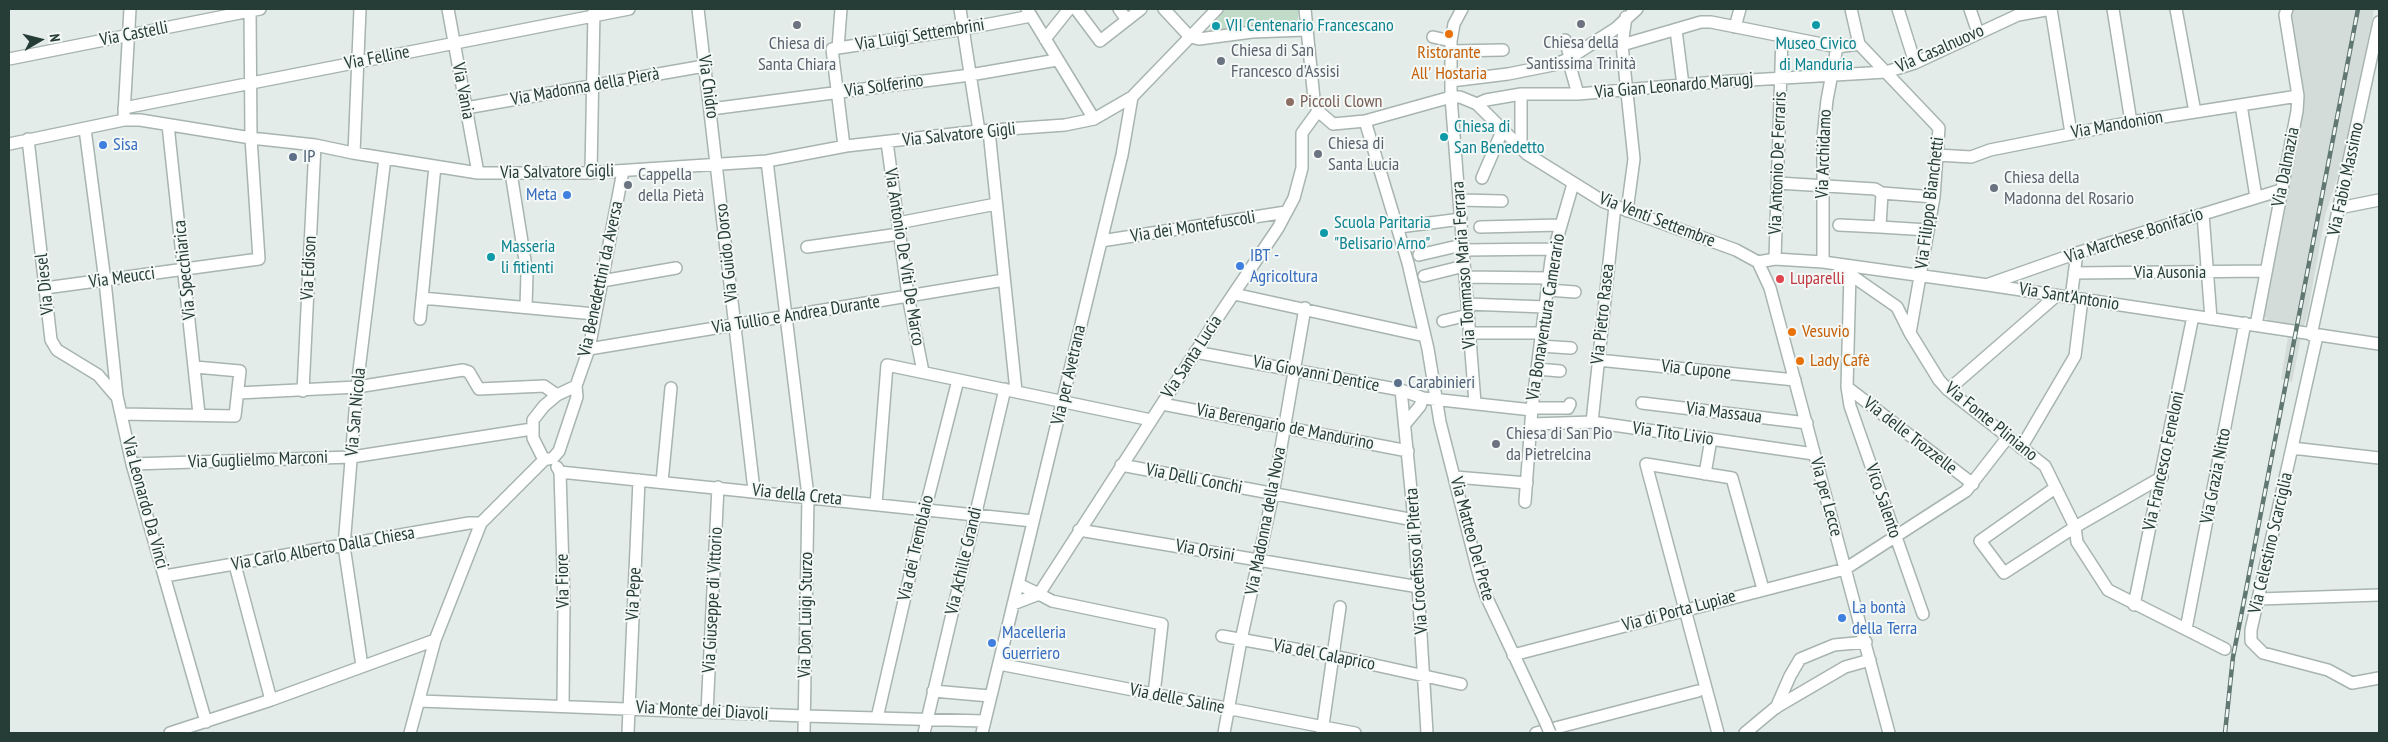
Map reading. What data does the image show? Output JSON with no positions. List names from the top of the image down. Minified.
{"streets":{"street":["Via Castelli","Via Luigi Settembrini","Via Casalnuovo","Via Felline","Via Solferino","Via Gian Leonardo Marugj","Via Madonna della Pierà","Via Chidro","Via Vania","Via Mandonion","Via Salvatore Gigli","Via Archidamo","Via Antonio De Ferraris","Via Dalmazia","Via Fabio Massimo","Via Filippo Bianchetti","Via Venti Settembre","Via dei Montefuscoli","Via Marchese Bonifacio","Via Guido Dorso","Via Antonio De Viti De Marco","Via Tommaso Maria Ferrara","Via Edison","Via Specchiarica","Via Ausonia","Via Meucci","Via Benedettini da Aversa","Via Diesel","Via Sant'Antonio","Via Pietro Rasea","Via Tullio e Andrea Durante","Via Bonaventura Camerario","Via Santa Lucia","Via Cupone","Via Giovanni Dentice","Via per Avetrana","Via San Nicola","Via Massaua","Via Fonte Pliniano","Via Berengario de Mandurino","Via Tito Livio","Via delle Trozzelle","Via Guglielmo Marconi","Via Francesco Feneloni","Via Grazia Nitto","Via Delli Conchi","Via della Creta","Via per Lecce","Vico Salento","Via Leonardo Da Vinci","Via Madonna della Nova","Via Matteo Del Prete","Via Celestino Scarciglia","Via dei Tremblaio","Via Carlo Alberto Dalla Chiesa","Via Orsini","Via Achille Grandi","Via Crocefisso di Piterta","Via Fiore","Via Pepe","Via Giuseppe di Vittorio","Via di Porta Lupiae","Via Don Luigi Sturzo","Via del Calaprico","Via delle Saline","Via Monte dei Diavoli"]},"crossings":[["Via Luigi Settembrini","Via Achille Grandi"],["Via Casalnuovo","Via Gian Leonardo Marugj"],["Via Casalnuovo","Via Filippo Bianchetti"],["Via Felline","Via Vania"],["Via Solferino","Via Chidro"],["Via Solferino","Via Achille Grandi"],["Via Gian Leonardo Marugj","Via Archidamo"],["Via Gian Leonardo Marugj","Via Antonio De Ferraris"],["Via Gian Leonardo Marugj","Via Filippo Bianchetti"],["Via Gian Leonardo Marugj","Via Venti Settembre"],["Via Madonna della Pierà","Via Chidro"],["Via Madonna della Pierà","Via Vania"],["Via Chidro","Via Salvatore Gigli"],["Via Chidro","Via Guido Dorso"],["Via Vania","Via Salvatore Gigli"],["Via Mandonion","Via Dalmazia"],["Via Mandonion","Via Filippo Bianchetti"],["Via Salvatore Gigli","Via Guido Dorso"],["Via Salvatore Gigli","Via Antonio De Viti De Marco"],["Via Salvatore Gigli","Via Edison"],["Via Salvatore Gigli","Via Specchiarica"],["Via Salvatore Gigli","Via Meucci"],["Via Salvatore Gigli","Via Benedettini da Aversa"],["Via Salvatore Gigli","Via Diesel"],["Via Salvatore Gigli","Via per Avetrana"],["Via Salvatore Gigli","Via San Nicola"],["Via Salvatore Gigli","Via Achille Grandi"],["Via Salvatore Gigli","Via Don Luigi Sturzo"],["Via Archidamo","Via Sant'Antonio"],["Via Archidamo","Via Fonte Pliniano"],["Via Antonio De Ferraris","Via Sant'Antonio"],["Via Dalmazia","Via Marchese Bonifacio"],["Via Dalmazia","Via Ausonia"],["Via Dalmazia","Via Sant'Antonio"],["Via Dalmazia","Via Grazia Nitto"],["Via Fabio Massimo","Via Sant'Antonio"],["Via Fabio Massimo","Via Celestino Scarciglia"],["Via Filippo Bianchetti","Via Sant'Antonio"],["Via Filippo Bianchetti","Via Fonte Pliniano"],["Via Venti Settembre","Via Tommaso Maria Ferrara"],["Via Venti Settembre","Via Sant'Antonio"],["Via Venti Settembre","Via Pietro Rasea"],["Via Venti Settembre","Via Bonaventura Camerario"],["Via Venti Settembre","Via Santa Lucia"],["Via Venti Settembre","Via per Lecce"],["Via Venti Settembre","Via Matteo Del Prete"],["Via dei Montefuscoli","Via Santa Lucia"],["Via dei Montefuscoli","Via per Avetrana"],["Via Marchese Bonifacio","Via Sant'Antonio"],["Via Guido Dorso","Via Tullio e Andrea Durante"],["Via Guido Dorso","Via della Creta"],["Via Antonio De Viti De Marco","Via Tullio e Andrea Durante"],["Via Tommaso Maria Ferrara","Via Giovanni Dentice"],["Via Specchiarica","Via Meucci"],["Via Meucci","Via Diesel"],["Via Meucci","Via Leonardo Da Vinci"],["Via Benedettini da Aversa","Via Tullio e Andrea Durante"],["Via Benedettini da Aversa","Via Carlo Alberto Dalla Chiesa"],["Via Benedettini da Aversa","Via Fiore"],["Via Diesel","Via Leonardo Da Vinci"],["Via Sant'Antonio","Via Fonte Pliniano"],["Via Sant'Antonio","Via Francesco Feneloni"],["Via Sant'Antonio","Via Grazia Nitto"],["Via Sant'Antonio","Via per Lecce"],["Via Sant'Antonio","Via Celestino Scarciglia"],["Via Pietro Rasea","Via Cupone"],["Via Pietro Rasea","Via Tito Livio"],["Via Tullio e Andrea Durante","Via Achille Grandi"],["Via Tullio e Andrea Durante","Via Don Luigi Sturzo"],["Via Bonaventura Camerario","Via Giovanni Dentice"],["Via Bonaventura Camerario","Via Tito Livio"],["Via Santa Lucia","Via Giovanni Dentice"],["Via Santa Lucia","Via Berengario de Mandurino"],["Via Santa Lucia","Via Delli Conchi"],["Via Santa Lucia","Via Orsini"],["Via Cupone","Via per Lecce"],["Via Giovanni Dentice","Via Madonna della Nova"],["Via Giovanni Dentice","Via Matteo Del Prete"],["Via Giovanni Dentice","Via Crocefisso di Piterta"],["Via per Avetrana","Via della Creta"],["Via per Avetrana","Via delle Saline"],["Via per Avetrana","Via Monte dei Diavoli"],["Via San Nicola","Via Guglielmo Marconi"],["Via San Nicola","Via Carlo Alberto Dalla Chiesa"],["Via Massaua","Via per Lecce"],["Via Fonte Pliniano","Via Francesco Feneloni"],["Via Fonte Pliniano","Via Grazia Nitto"],["Via Fonte Pliniano","Vico Salento"],["Via Fonte Pliniano","Via di Porta Lupiae"],["Via Berengario de Mandurino","Via Madonna della Nova"],["Via Berengario de Mandurino","Via Crocefisso di Piterta"],["Via Tito Livio","Via per Lecce"],["Via delle Trozzelle","Vico Salento"],["Via delle Trozzelle","Via di Porta Lupiae"],["Via Guglielmo Marconi","Via Leonardo Da Vinci"],["Via Guglielmo Marconi","Via Fiore"],["Via Delli Conchi","Via Madonna della Nova"],["Via Delli Conchi","Via Crocefisso di Piterta"],["Via della Creta","Via dei Tremblaio"],["Via della Creta","Via Achille Grandi"],["Via della Creta","Via Fiore"],["Via della Creta","Via Pepe"],["Via della Creta","Via Giuseppe di Vittorio"],["Via della Creta","Via Don Luigi Sturzo"],["Via per Lecce","Via di Porta Lupiae"],["Vico Salento","Via di Porta Lupiae"],["Via Leonardo Da Vinci","Via Carlo Alberto Dalla Chiesa"],["Via Madonna della Nova","Via Orsini"],["Via Madonna della Nova","Via del Calaprico"],["Via Madonna della Nova","Via delle Saline"],["Via Matteo Del Prete","Via di Porta Lupiae"],["Via dei Tremblaio","Via Monte dei Diavoli"],["Via Orsini","Via Crocefisso di Piterta"],["Via Achille Grandi","Via Monte dei Diavoli"],["Via Crocefisso di Piterta","Via del Calaprico"],["Via Fiore","Via Monte dei Diavoli"],["Via Pepe","Via Monte dei Diavoli"],["Via Giuseppe di Vittorio","Via Monte dei Diavoli"],["Via Don Luigi Sturzo","Via Monte dei Diavoli"]],"places":["Chiesa della Santissima Trinità","Chiesa di Santa Chiara","Museo Civico di Manduria","VII Centenario Francescano","Ristorante All' Hostaria","Chiesa di San Francesco d'Assisi","Piccoli Clown","Chiesa di San Benedetto","Sisa","Chiesa di Santa Lucia","IP","Cappella della Pietà","Chiesa della Madonna del Rosario","Meta","Scuola Paritaria \"Belisario Arno\"","Masseria li fitienti","IBT - Agricoltura","Luparelli","Vesuvio","Lady Cafè","Carabinieri","Chiesa di San Pio da Pietrelcina","La bontà della Terra","Macelleria Guerriero"],"north":"right"}
